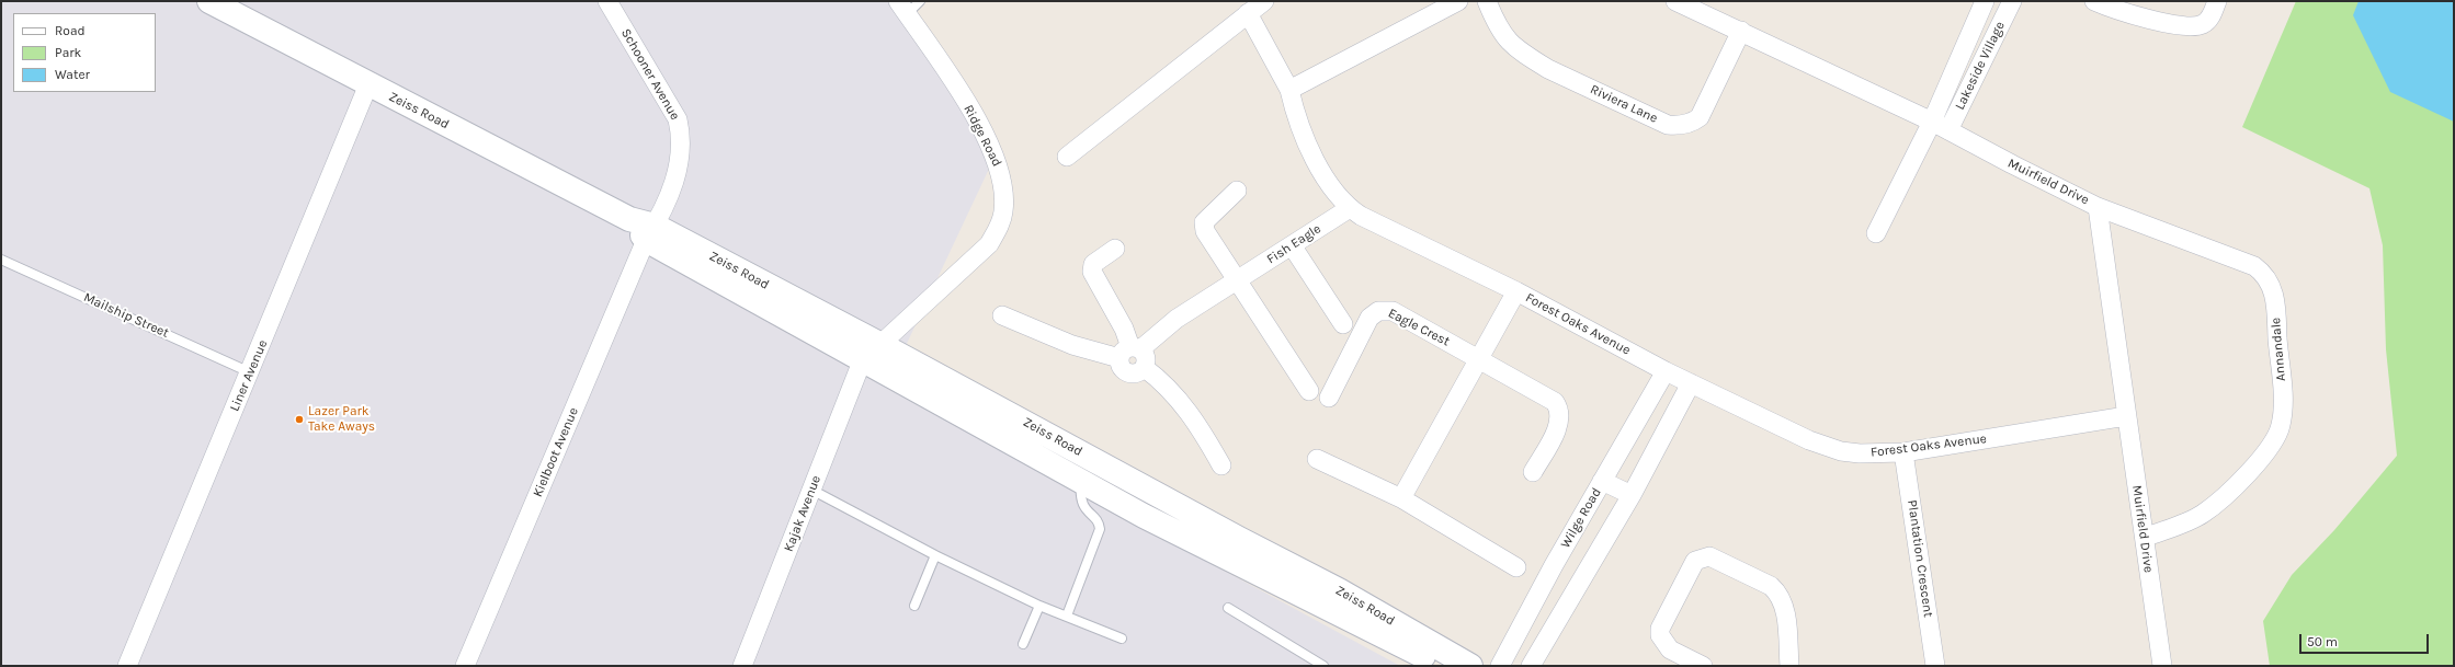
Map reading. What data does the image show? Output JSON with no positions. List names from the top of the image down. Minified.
{"streets":{"street":["Lakeside Village","Schooner Avenue","Riviera Lane","Zeiss Road","Ridge Road","Muirfield Drive","Fish Eagle","Forest Oaks Avenue","Eagle Crest","Annandale","Liner Avenue","Kielboot Avenue","Kajak Avenue","Wilge Road","Plantation Crescent"],"lane":["Mailship Street"]},"crossings":[["Lakeside Village","Muirfield Drive"],["Schooner Avenue","Zeiss Road"],["Schooner Avenue","Kielboot Avenue"],["Riviera Lane","Muirfield Drive"],["Zeiss Road","Ridge Road"],["Zeiss Road","Liner Avenue"],["Zeiss Road","Kielboot Avenue"],["Zeiss Road","Kajak Avenue"],["Ridge Road","Kajak Avenue"],["Muirfield Drive","Forest Oaks Avenue"],["Muirfield Drive","Annandale"],["Fish Eagle","Forest Oaks Avenue"],["Mailship Street","Liner Avenue"],["Forest Oaks Avenue","Wilge Road"],["Forest Oaks Avenue","Plantation Crescent"]],"places":["Lazer Park Take Aways"],"legend":["Road","Park","Water"],"scale_bar":"50 m"}
